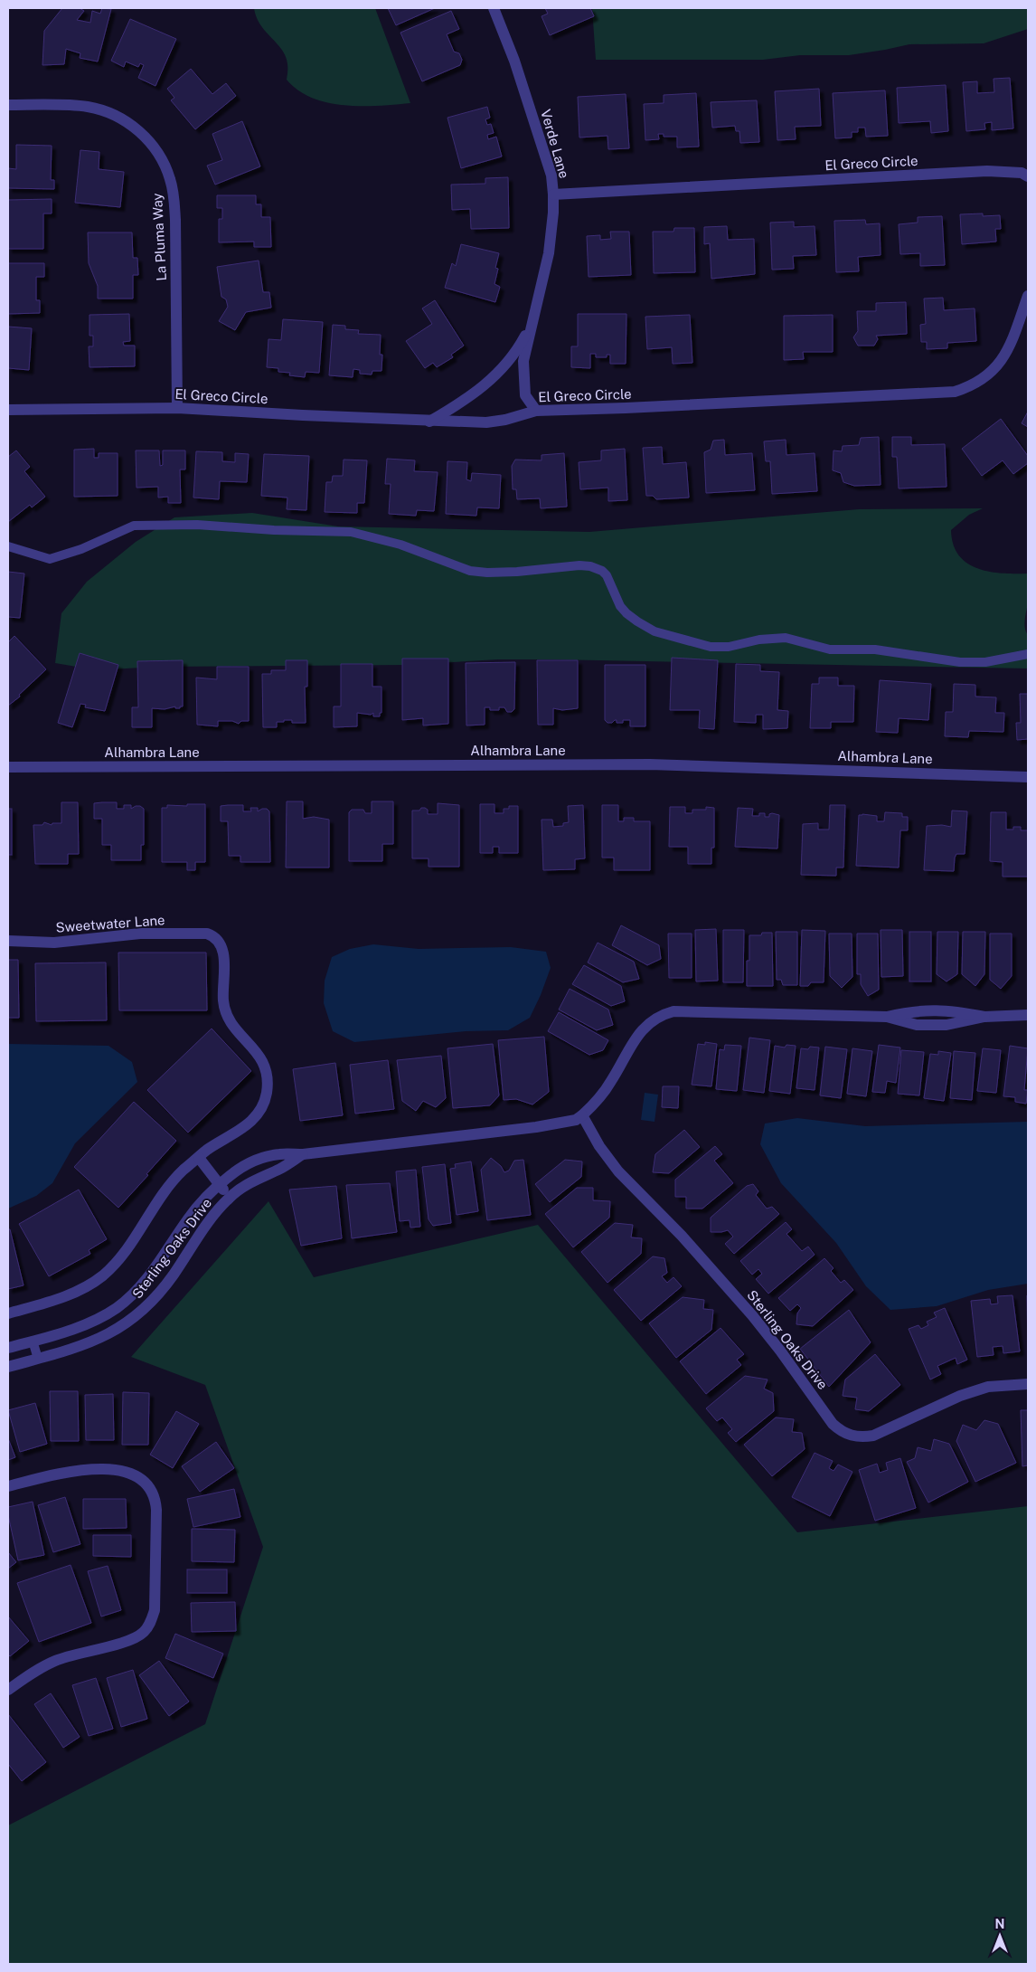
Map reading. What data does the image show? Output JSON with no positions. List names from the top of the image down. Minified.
{"streets":{"street":["Verde Lane","El Greco Circle","La Pluma Way","Alhambra Lane","Sweetwater Lane","Sterling Oaks Drive"]},"crossings":[["Verde Lane","El Greco Circle"],["El Greco Circle","La Pluma Way"]],"north":"top"}
